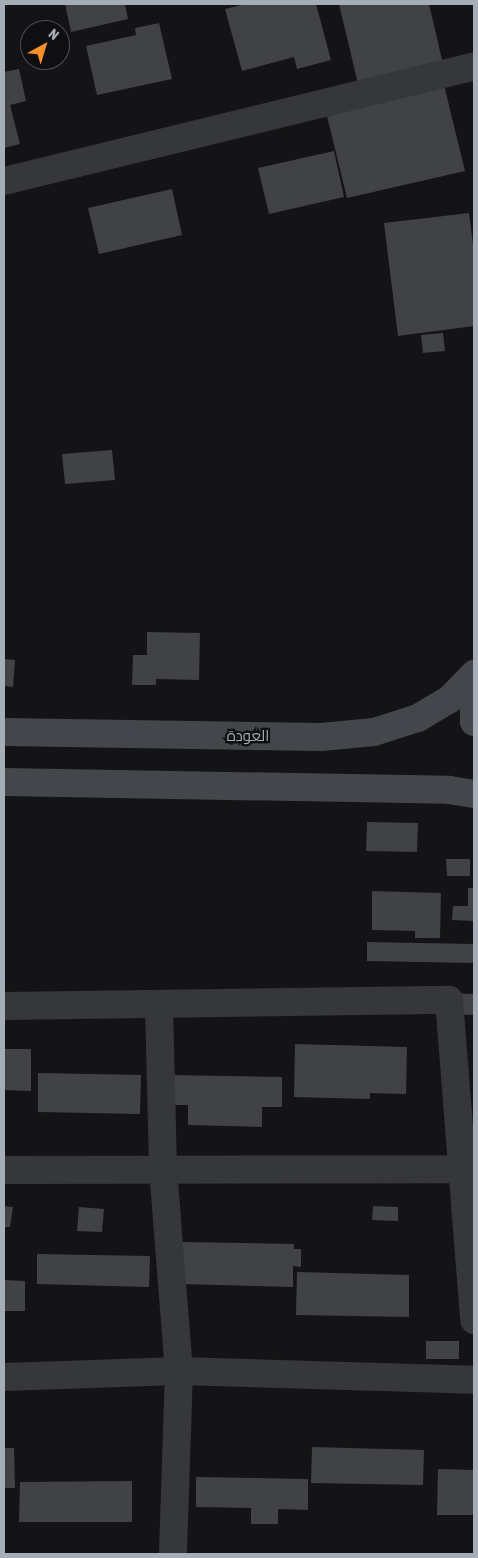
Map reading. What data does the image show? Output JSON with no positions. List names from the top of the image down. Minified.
{"streets":{"main road":["العودة"]},"north":"top right"}
